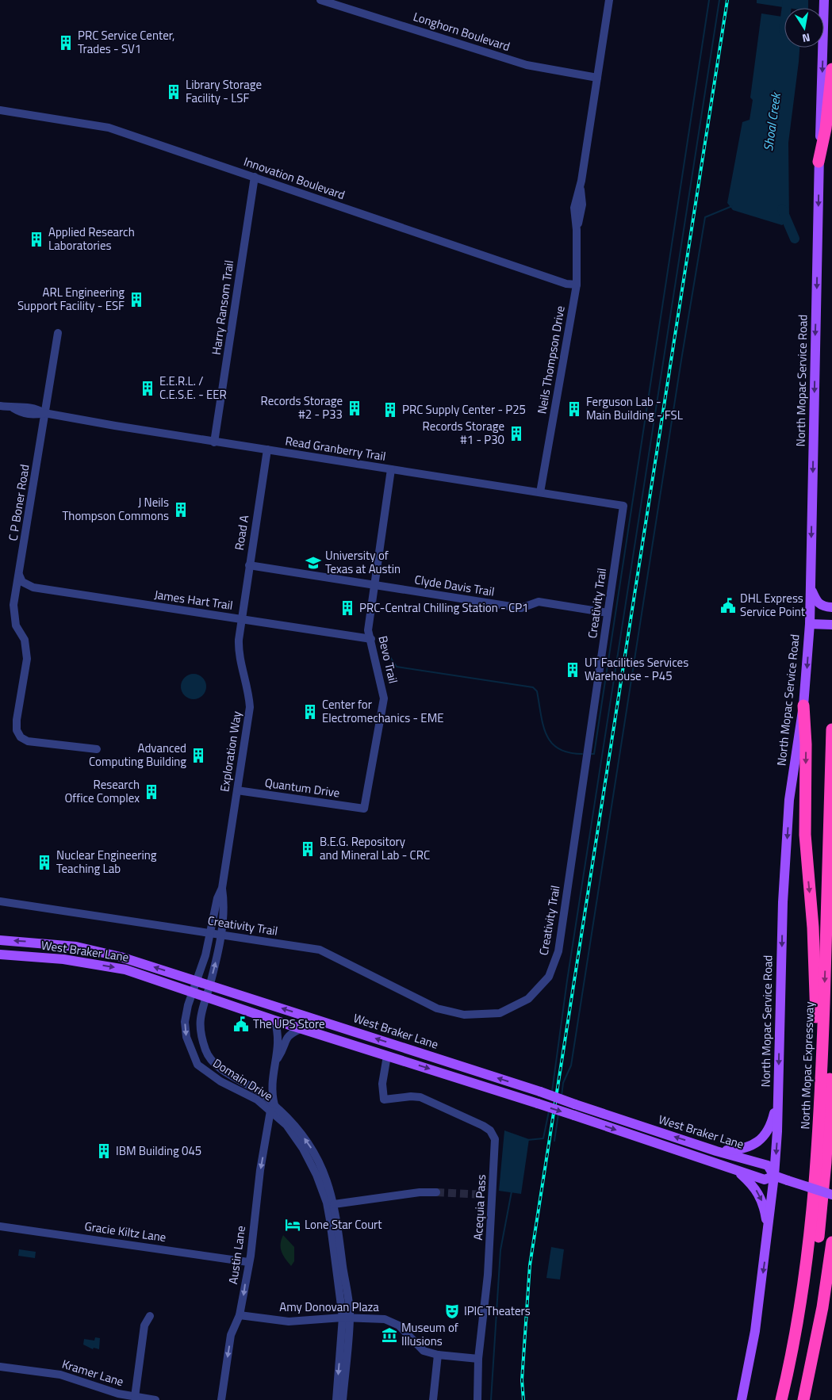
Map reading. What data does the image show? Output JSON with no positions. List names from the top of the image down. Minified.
{"streets":{"highway":["North Mopac Expressway"],"main road":["North Mopac Service Road","West Braker Lane"],"street":["Longhorn Boulevard","Innovation Boulevard","Harry Ransom Trail","Neils Thompson Drive","Read Granberry Trail","C P Boner Road","Road A","Clyde Davis Trail","James Hart Trail","Creativity Trail","Bevo Trail","Exploration Way","Quantum Drive","Domain Drive","Acequia Pass","Gracie Kiltz Lane","Austin Lane","Amy Donovan Plaza","Kramer Lane"]},"crossings":[["Longhorn Boulevard","Neils Thompson Drive"],["Innovation Boulevard","Harry Ransom Trail"],["Innovation Boulevard","Neils Thompson Drive"],["Harry Ransom Trail","Read Granberry Trail"],["Neils Thompson Drive","Read Granberry Trail"],["North Mopac Service Road","West Braker Lane"],["Read Granberry Trail","C P Boner Road"],["Read Granberry Trail","Road A"],["Read Granberry Trail","Creativity Trail"],["Read Granberry Trail","Bevo Trail"],["C P Boner Road","James Hart Trail"],["Road A","Clyde Davis Trail"],["Road A","James Hart Trail"],["Road A","Exploration Way"],["Clyde Davis Trail","Creativity Trail"],["Clyde Davis Trail","Bevo Trail"],["James Hart Trail","Bevo Trail"],["James Hart Trail","Exploration Way"],["Creativity Trail","Exploration Way"],["Bevo Trail","Quantum Drive"],["Exploration Way","Quantum Drive"],["Exploration Way","West Braker Lane"],["Exploration Way","Domain Drive"],["West Braker Lane","Domain Drive"],["West Braker Lane","Acequia Pass"],["Domain Drive","Austin Lane"],["Domain Drive","Amy Donovan Plaza"],["Acequia Pass","Amy Donovan Plaza"],["Gracie Kiltz Lane","Austin Lane"],["Austin Lane","Amy Donovan Plaza"]],"one_way":["North Mopac Service Road","Austin Lane"],"water":["Shoal Creek"],"places":{"building":["PRC Service Center, Trades - SV1","Library Storage Facility - LSF","Applied Research Laboratories","ARL Engineering Support Facility - ESF","E.E.R.L. / C.E.S.E. - EER","Records Storage #2 - P33","Ferguson Lab - Main Building - FSL","PRC Supply Center - P25","Records Storage #1 - P30","J Neils Thompson Commons","PRC-Central Chilling Station - CP1","UT Facilities Services Warehouse - P45","Center for Electromechanics - EME","Advanced Computing Building","Research Office Complex","B.E.G. Repository and Mineral Lab - CRC","Nuclear Engineering Teaching Lab","IBM Building 045"],"school or university":["University of Texas at Austin"],"public building":["DHL Express Service Point","The UPS Store"],"hotel":["Lone Star Court"],"theatre":["IPIC Theaters"],"museum":["Museum of Illusions"]},"north":"bottom"}
